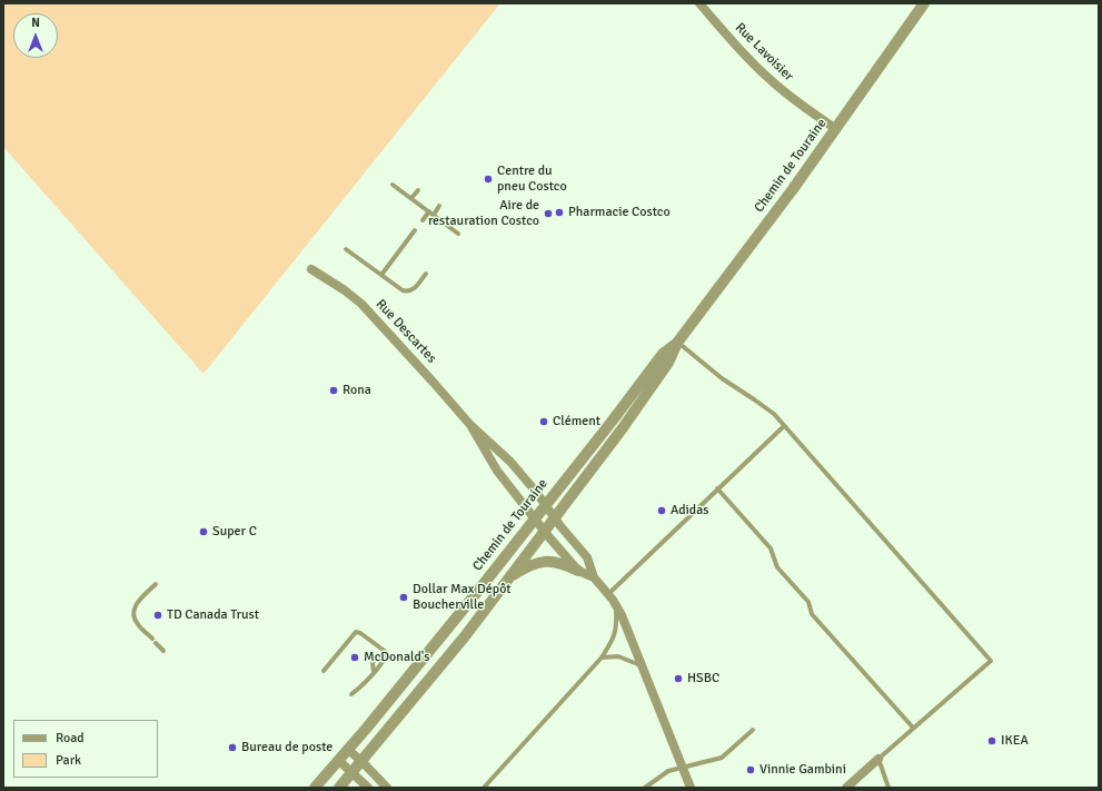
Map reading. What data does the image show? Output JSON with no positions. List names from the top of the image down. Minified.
{"streets":{"street":["Rue Lavoisier","Chemin de Touraine","Rue Descartes"]},"crossings":[["Rue Lavoisier","Chemin de Touraine"],["Chemin de Touraine","Rue Descartes"]],"places":["Centre du pneu Costco","Pharmacie Costco","Aire de restauration Costco","Rona","Clément","Adidas","Super C","Dollar Max Dépôt Boucherville","TD Canada Trust","McDonald's","HSBC","IKEA","Bureau de poste","Vinnie Gambini"],"legend":["Road","Park"],"north":"top"}
